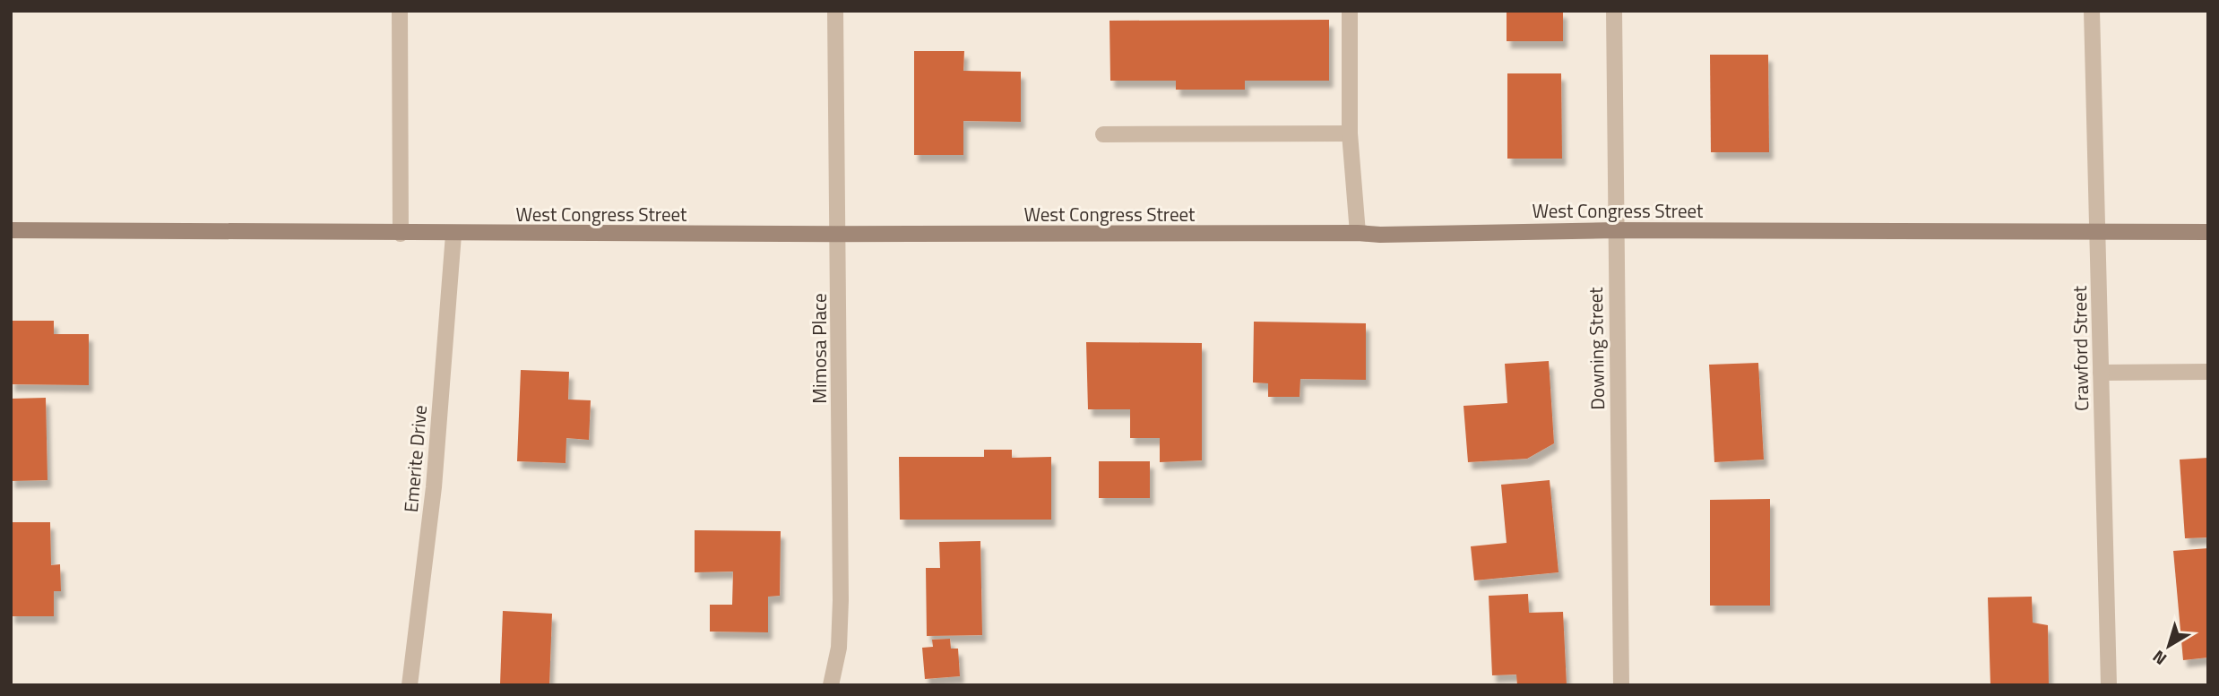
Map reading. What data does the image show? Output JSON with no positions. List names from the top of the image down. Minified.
{"streets":{"main road":["West Congress Street"],"street":["Mimosa Place","Downing Street","Crawford Street","Emerite Drive"]},"crossings":[["West Congress Street","Mimosa Place"],["West Congress Street","Downing Street"],["West Congress Street","Crawford Street"],["West Congress Street","Emerite Drive"]],"north":"bottom left"}
